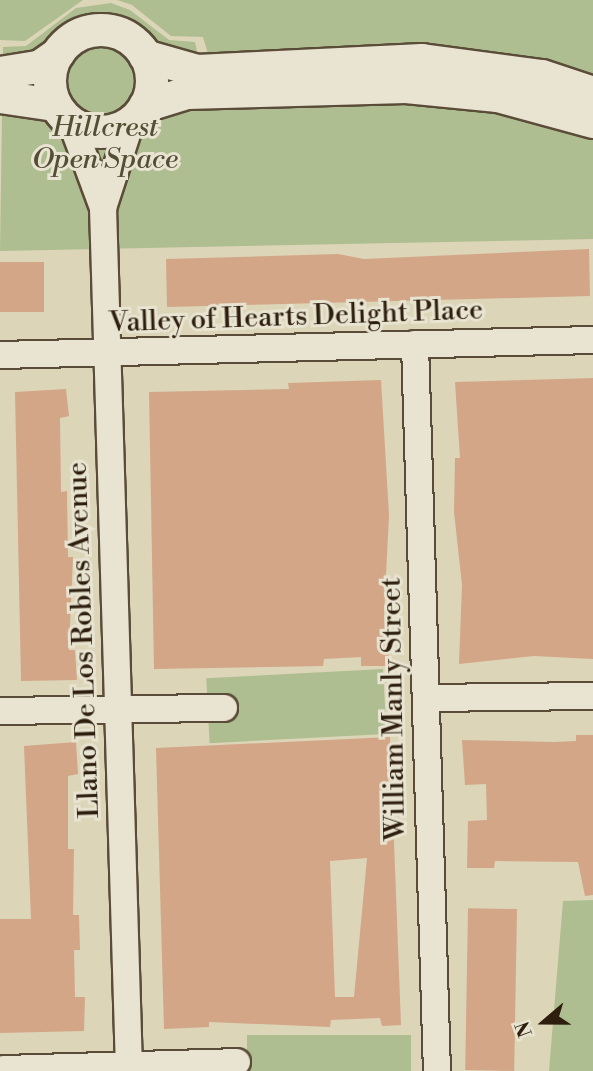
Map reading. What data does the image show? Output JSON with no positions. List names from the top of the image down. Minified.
{"streets":{"street":["Valley of Hearts Delight Place","Llano De Los Robles Avenue","William Manly Street"]},"crossings":[["Valley of Hearts Delight Place","Llano De Los Robles Avenue"],["Valley of Hearts Delight Place","William Manly Street"]],"parks":["Hillcrest Open Space"],"north":"left"}
